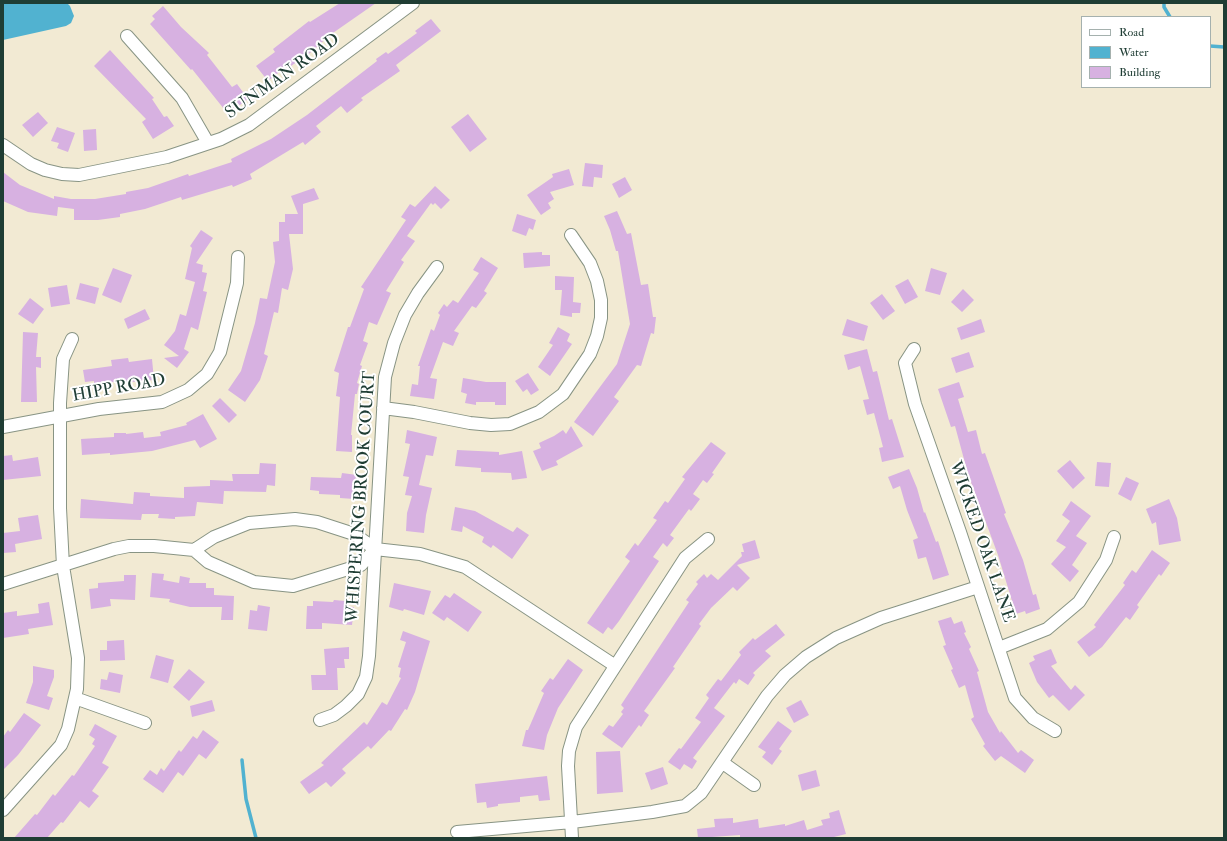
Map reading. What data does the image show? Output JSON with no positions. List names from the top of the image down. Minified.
{"streets":{"street":["SUNMAN ROAD","HIPP ROAD","WHISPERING BROOK COURT","WICKED OAK LANE"]},"legend":["Road","Water","Building"]}
